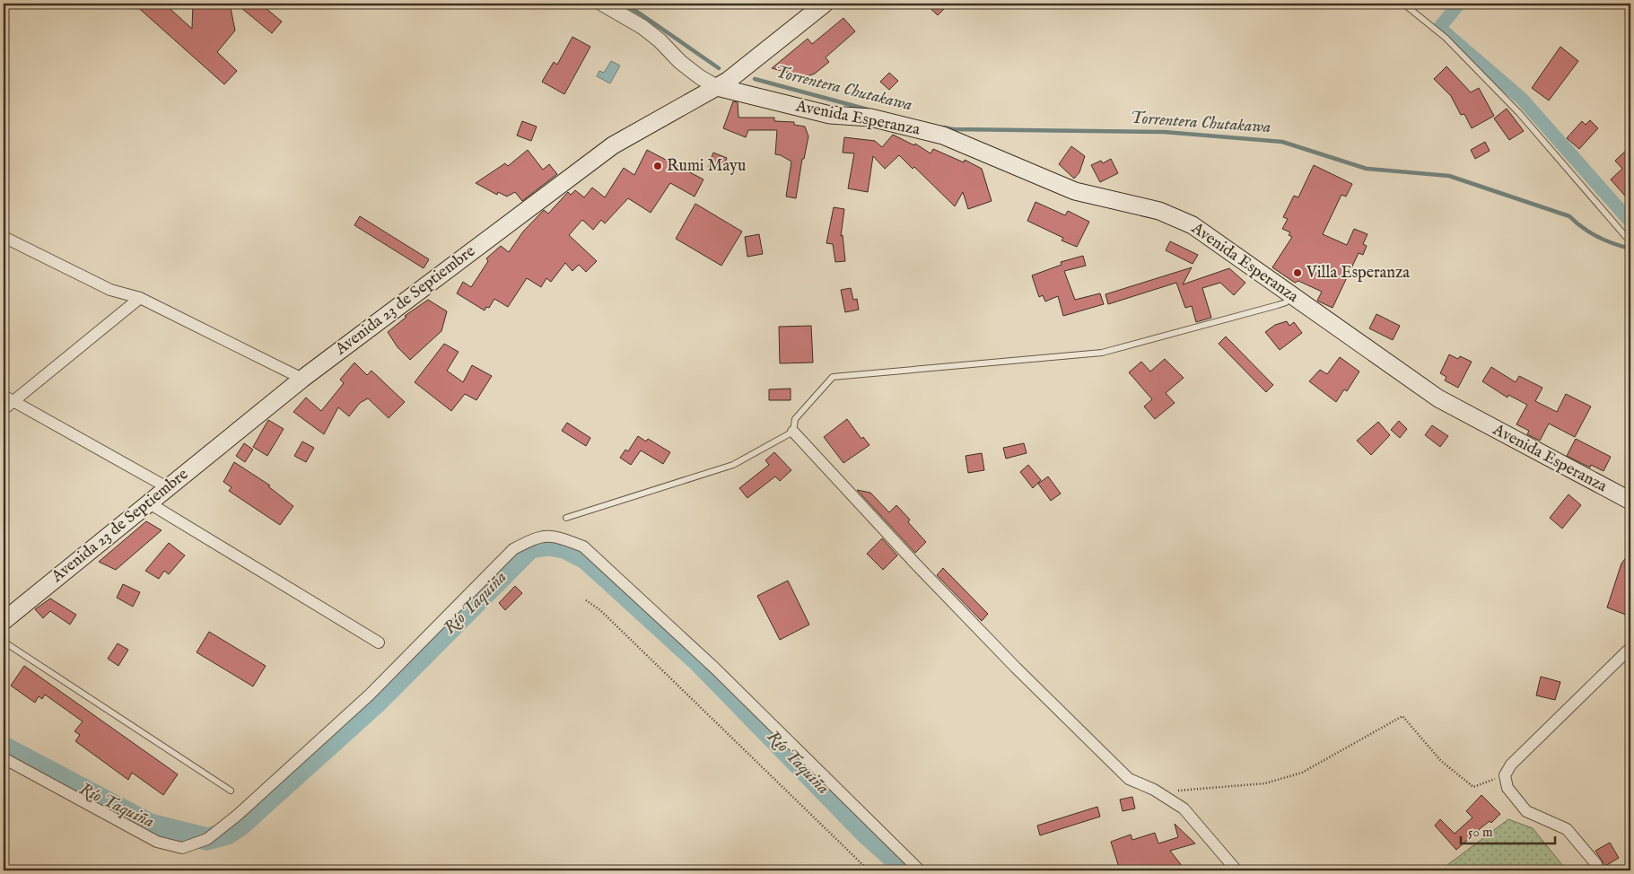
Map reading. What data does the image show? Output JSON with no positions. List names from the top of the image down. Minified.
{"streets":{"main road":["Avenida Esperanza","Avenida 23 de Septiembre"]},"crossings":[["Avenida Esperanza","Avenida 23 de Septiembre"]],"water":["Torrentera Chutakawa","Río Taquiña"],"places":["Rumi Mayu","Villa Esperanza"],"scale_bar":"50 m"}
